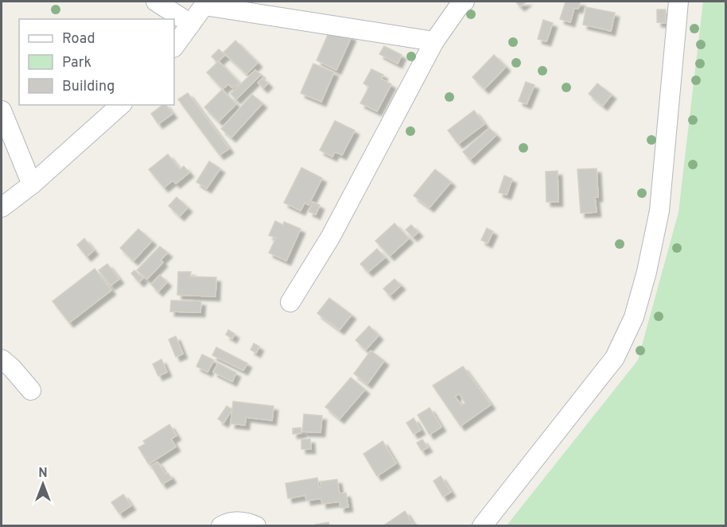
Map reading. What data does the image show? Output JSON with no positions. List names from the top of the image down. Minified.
{"legend":["Road","Park","Building"],"north":"top"}
